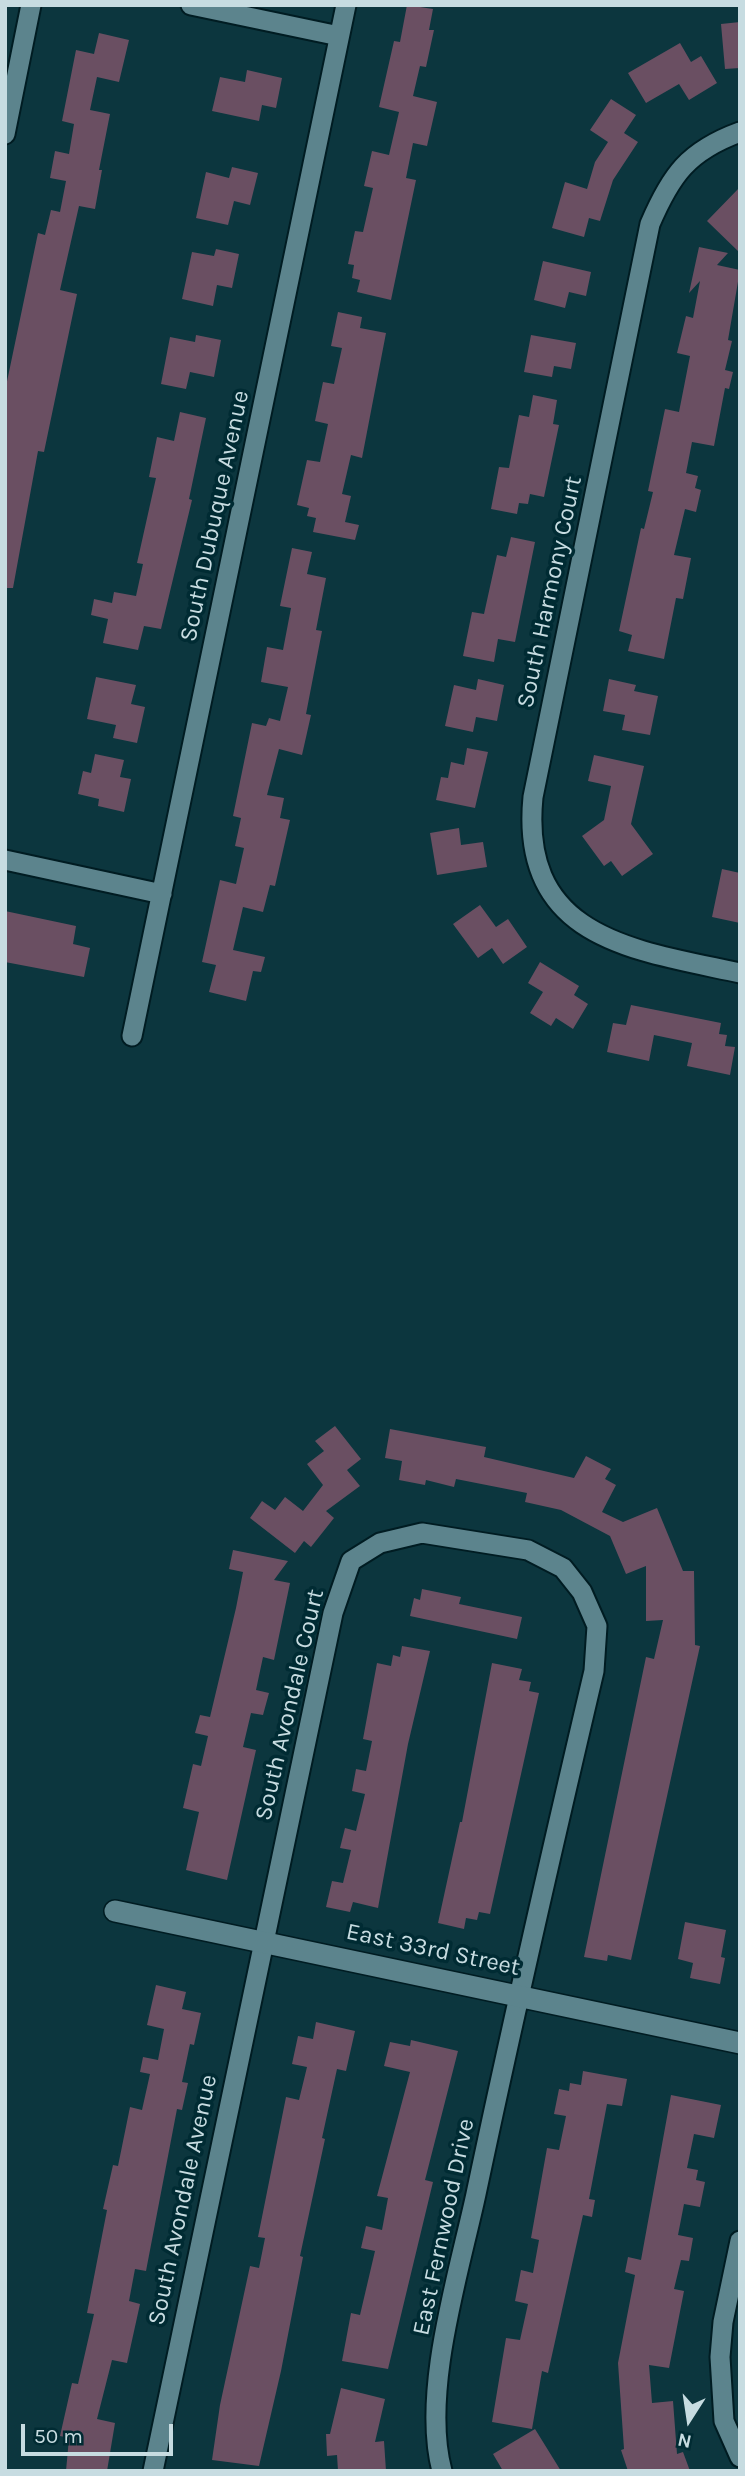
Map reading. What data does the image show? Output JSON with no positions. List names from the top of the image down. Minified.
{"streets":{"street":["South Dubuque Avenue","South Harmony Court","South Avondale Court","East 33rd Street","South Avondale Avenue","East Fernwood Drive"]},"crossings":[["South Avondale Court","East 33rd Street"],["South Avondale Court","South Avondale Avenue"],["South Avondale Court","East Fernwood Drive"],["East 33rd Street","South Avondale Avenue"],["East 33rd Street","East Fernwood Drive"]],"scale_bar":"50 m","north":"bottom"}
